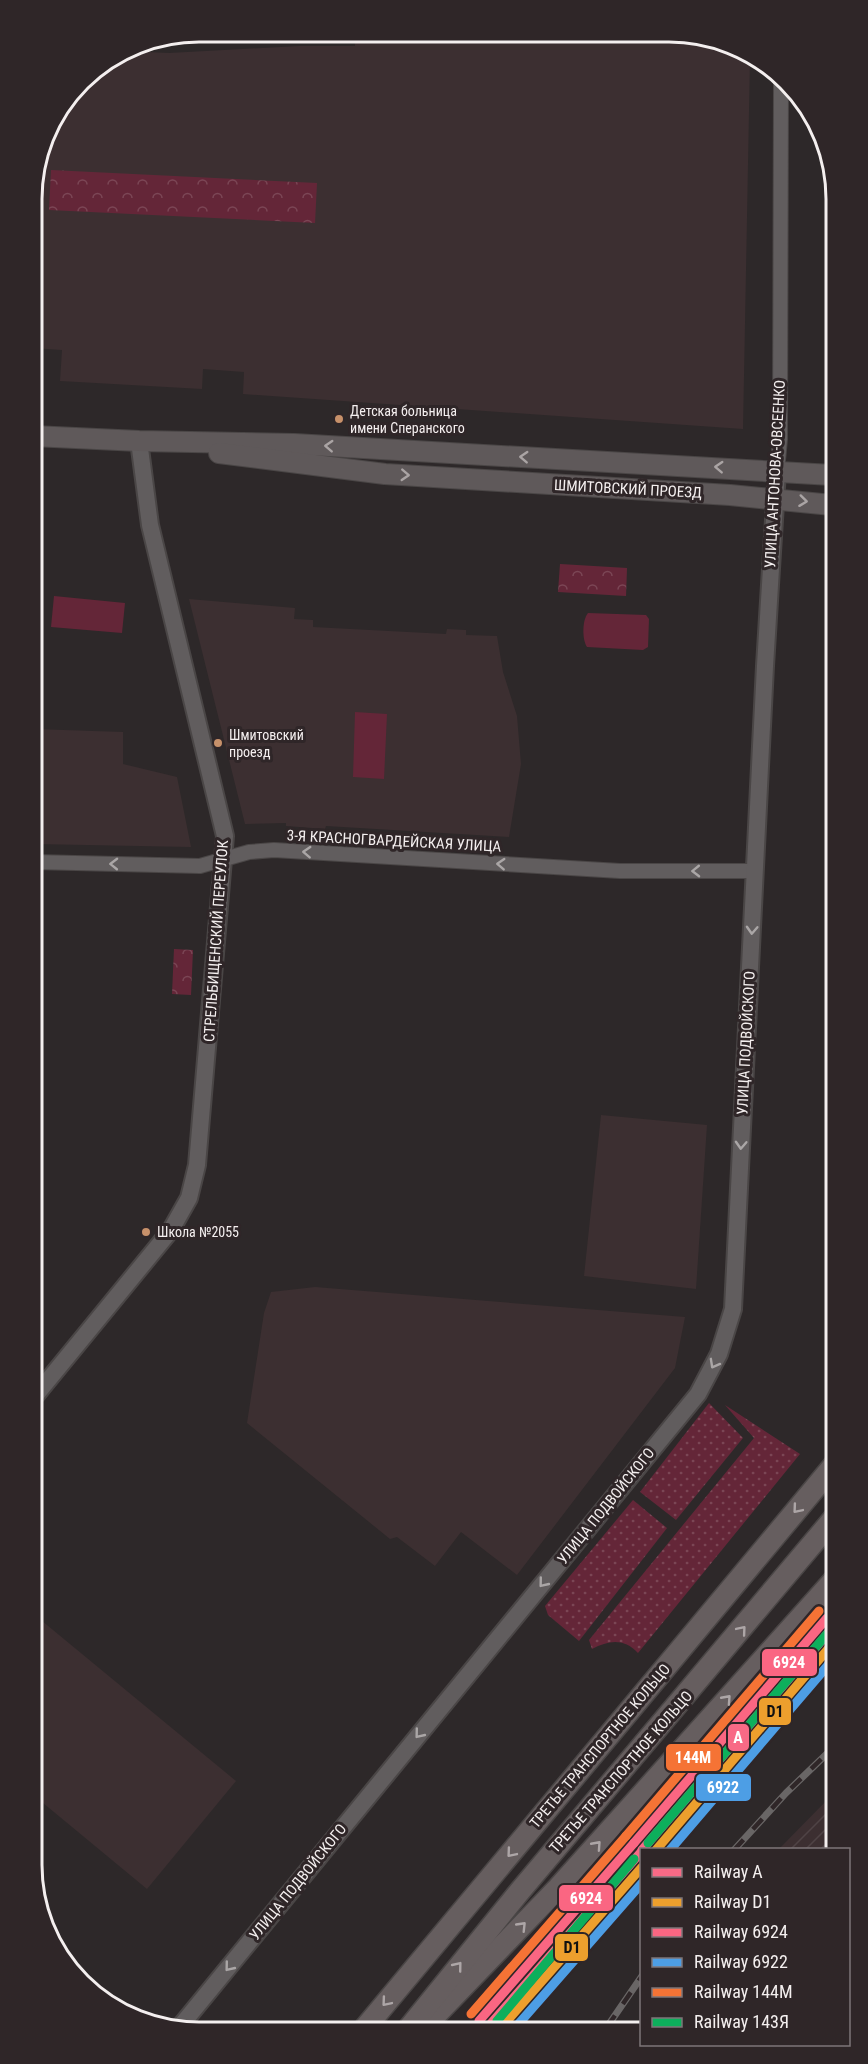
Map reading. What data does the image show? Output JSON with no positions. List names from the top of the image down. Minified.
{"streets":{"main road":["ШМИТОВСКИЙ ПРОЕЗД","ТРЕТЬЕ ТРАНСПОРТНОЕ КОЛЬЦО"],"street":["УЛИЦА АНТОНОВА-ОВСЕЕНКО","3-Я КРАСНОГВАРДЕЙСКАЯ УЛИЦА","СТРЕЛЬБИЩЕНСКИЙ ПЕРЕУЛОК","УЛИЦА ПОДВОЙСКОГО"]},"crossings":[["УЛИЦА АНТОНОВА-ОВСЕЕНКО","ШМИТОВСКИЙ ПРОЕЗД"],["УЛИЦА АНТОНОВА-ОВСЕЕНКО","3-Я КРАСНОГВАРДЕЙСКАЯ УЛИЦА"],["УЛИЦА АНТОНОВА-ОВСЕЕНКО","УЛИЦА ПОДВОЙСКОГО"],["ШМИТОВСКИЙ ПРОЕЗД","СТРЕЛЬБИЩЕНСКИЙ ПЕРЕУЛОК"],["3-Я КРАСНОГВАРДЕЙСКАЯ УЛИЦА","СТРЕЛЬБИЩЕНСКИЙ ПЕРЕУЛОК"],["3-Я КРАСНОГВАРДЕЙСКАЯ УЛИЦА","УЛИЦА ПОДВОЙСКОГО"]],"one_way":["3-Я КРАСНОГВАРДЕЙСКАЯ УЛИЦА","УЛИЦА ПОДВОЙСКОГО"],"places":["Детская больница имени Сперанского","Шмитовский проезд","Школа №2055"],"lines":["rail line 144М","rail line 6924","rail line 143Я","rail line A","rail line D1","rail line 6922"],"legend":["Railway A","Railway D1","Railway 6924","Railway 6922","Railway 144М","Railway 143Я"]}
